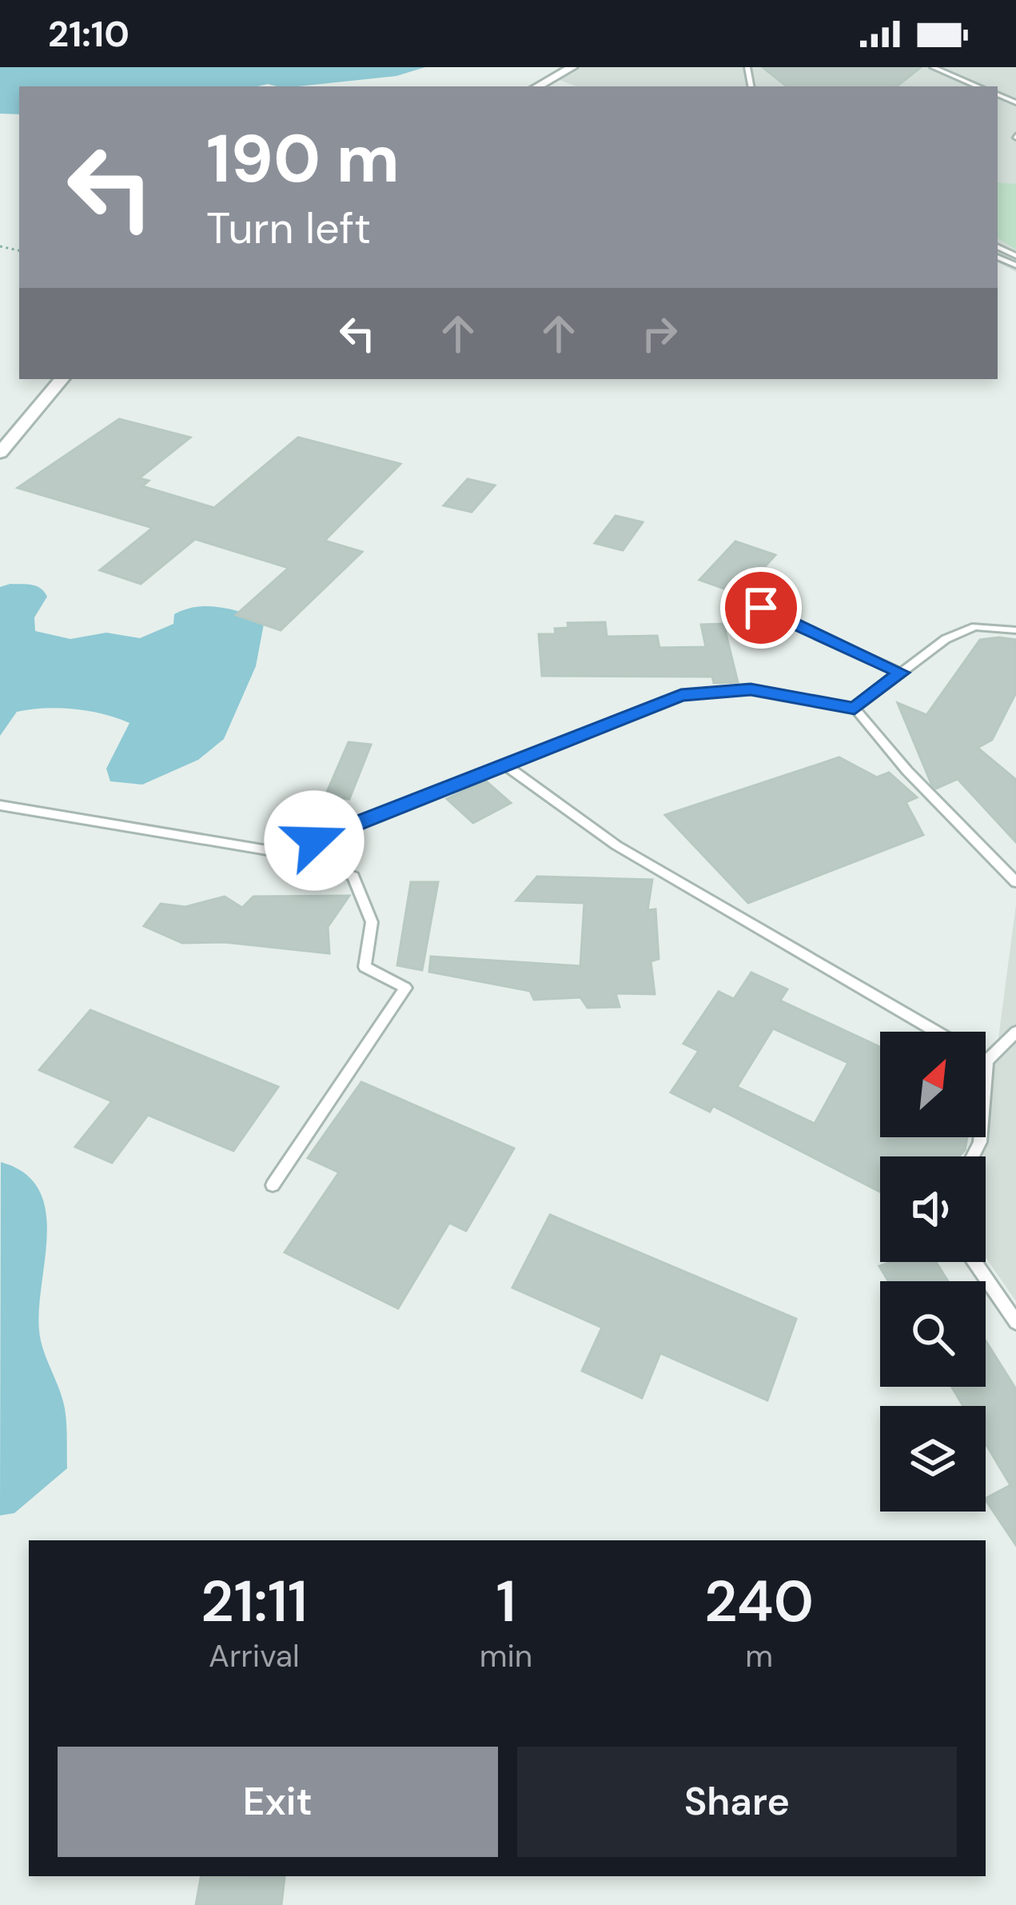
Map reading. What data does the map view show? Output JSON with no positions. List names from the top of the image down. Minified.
{"north":"top right","page":{"status":"21:10","turn":["190 m","Turn left"],"eta":["21:11","Arrival","1","min","240","m"],"buttons":["Exit","Share"]}}
